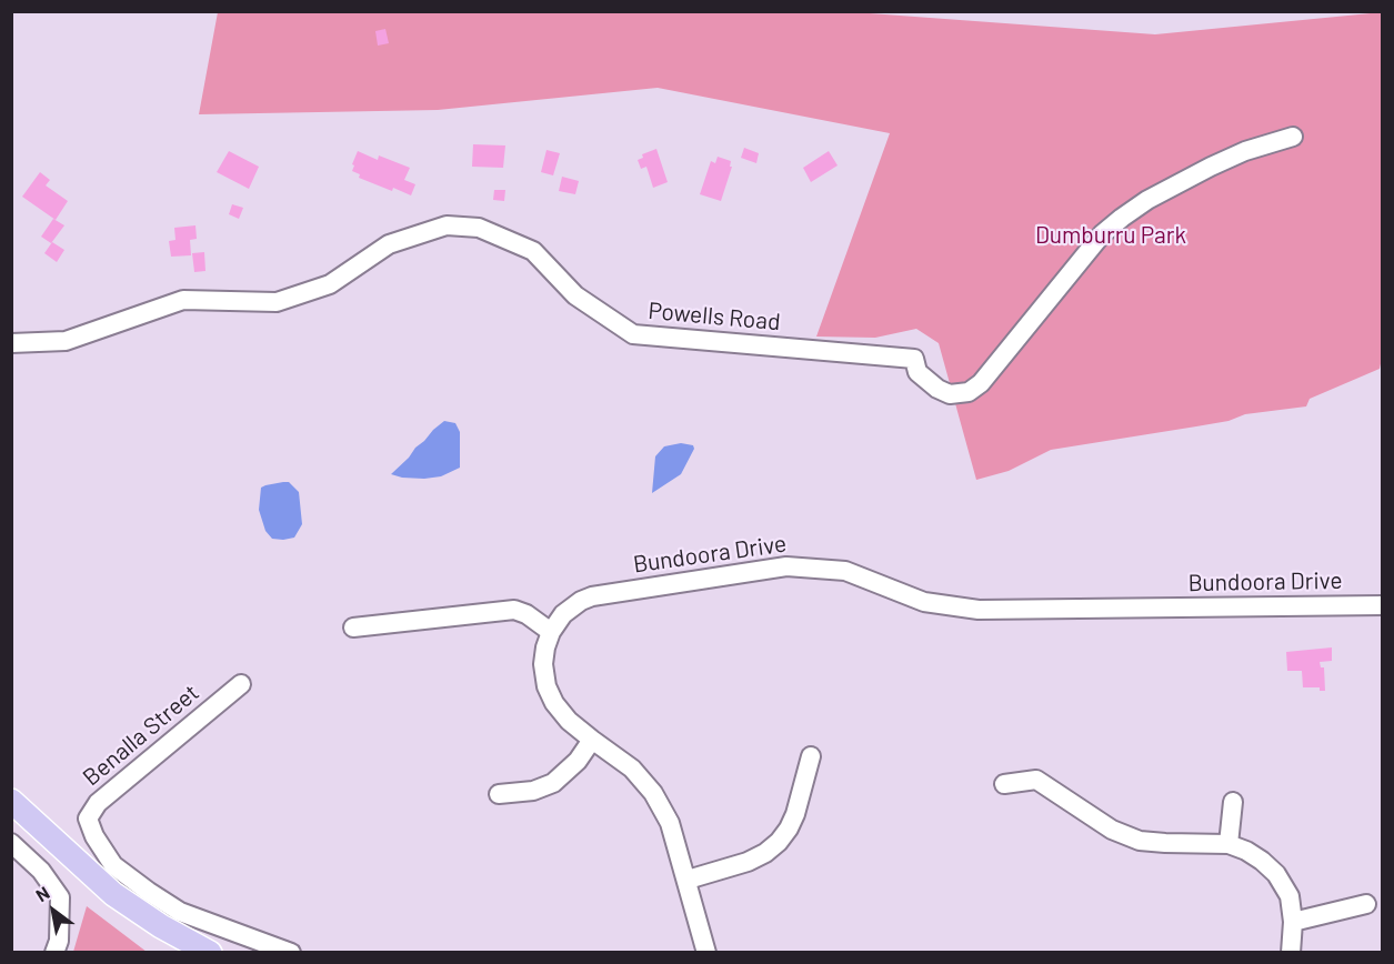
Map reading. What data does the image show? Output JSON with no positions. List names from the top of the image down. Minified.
{"streets":{"street":["Powells Road","Bundoora Drive","Benalla Street"]},"parks":["Dumburru Park"],"north":"top left"}
